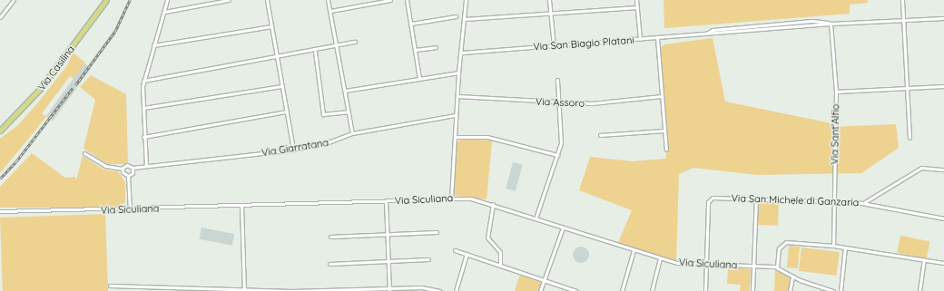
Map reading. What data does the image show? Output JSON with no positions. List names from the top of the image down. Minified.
{"streets":{"main road":["Via Casilina"],"street":["Via San Biagio Platani","Via Assoro","Via Sant'Alfio","Via Giarratana","Via Siculiana","Via San Michele di Ganzaria"]},"crossings":[["Via San Biagio Platani","Via Sant'Alfio"],["Via Sant'Alfio","Via San Michele di Ganzaria"],["Via Siculiana","Via San Michele di Ganzaria"]]}
